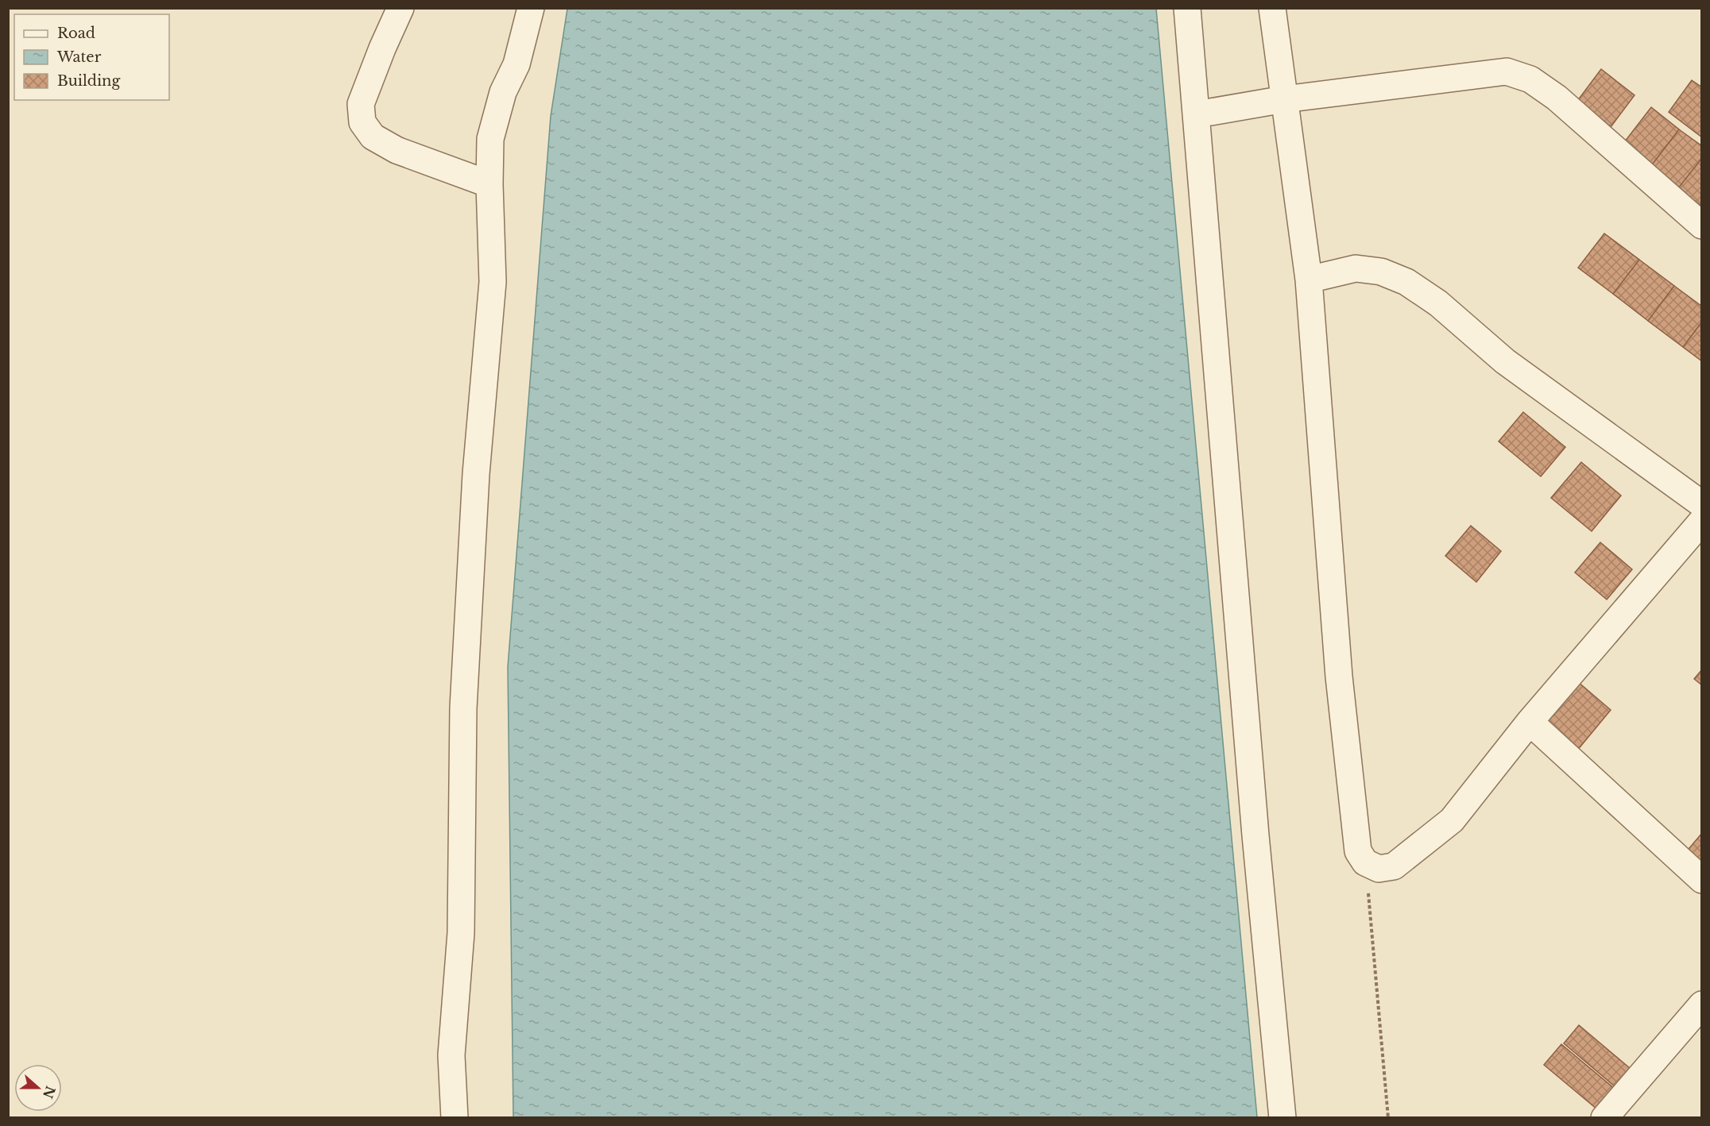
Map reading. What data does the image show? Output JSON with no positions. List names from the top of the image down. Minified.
{"legend":["Road","Water","Building"],"north":"right"}
